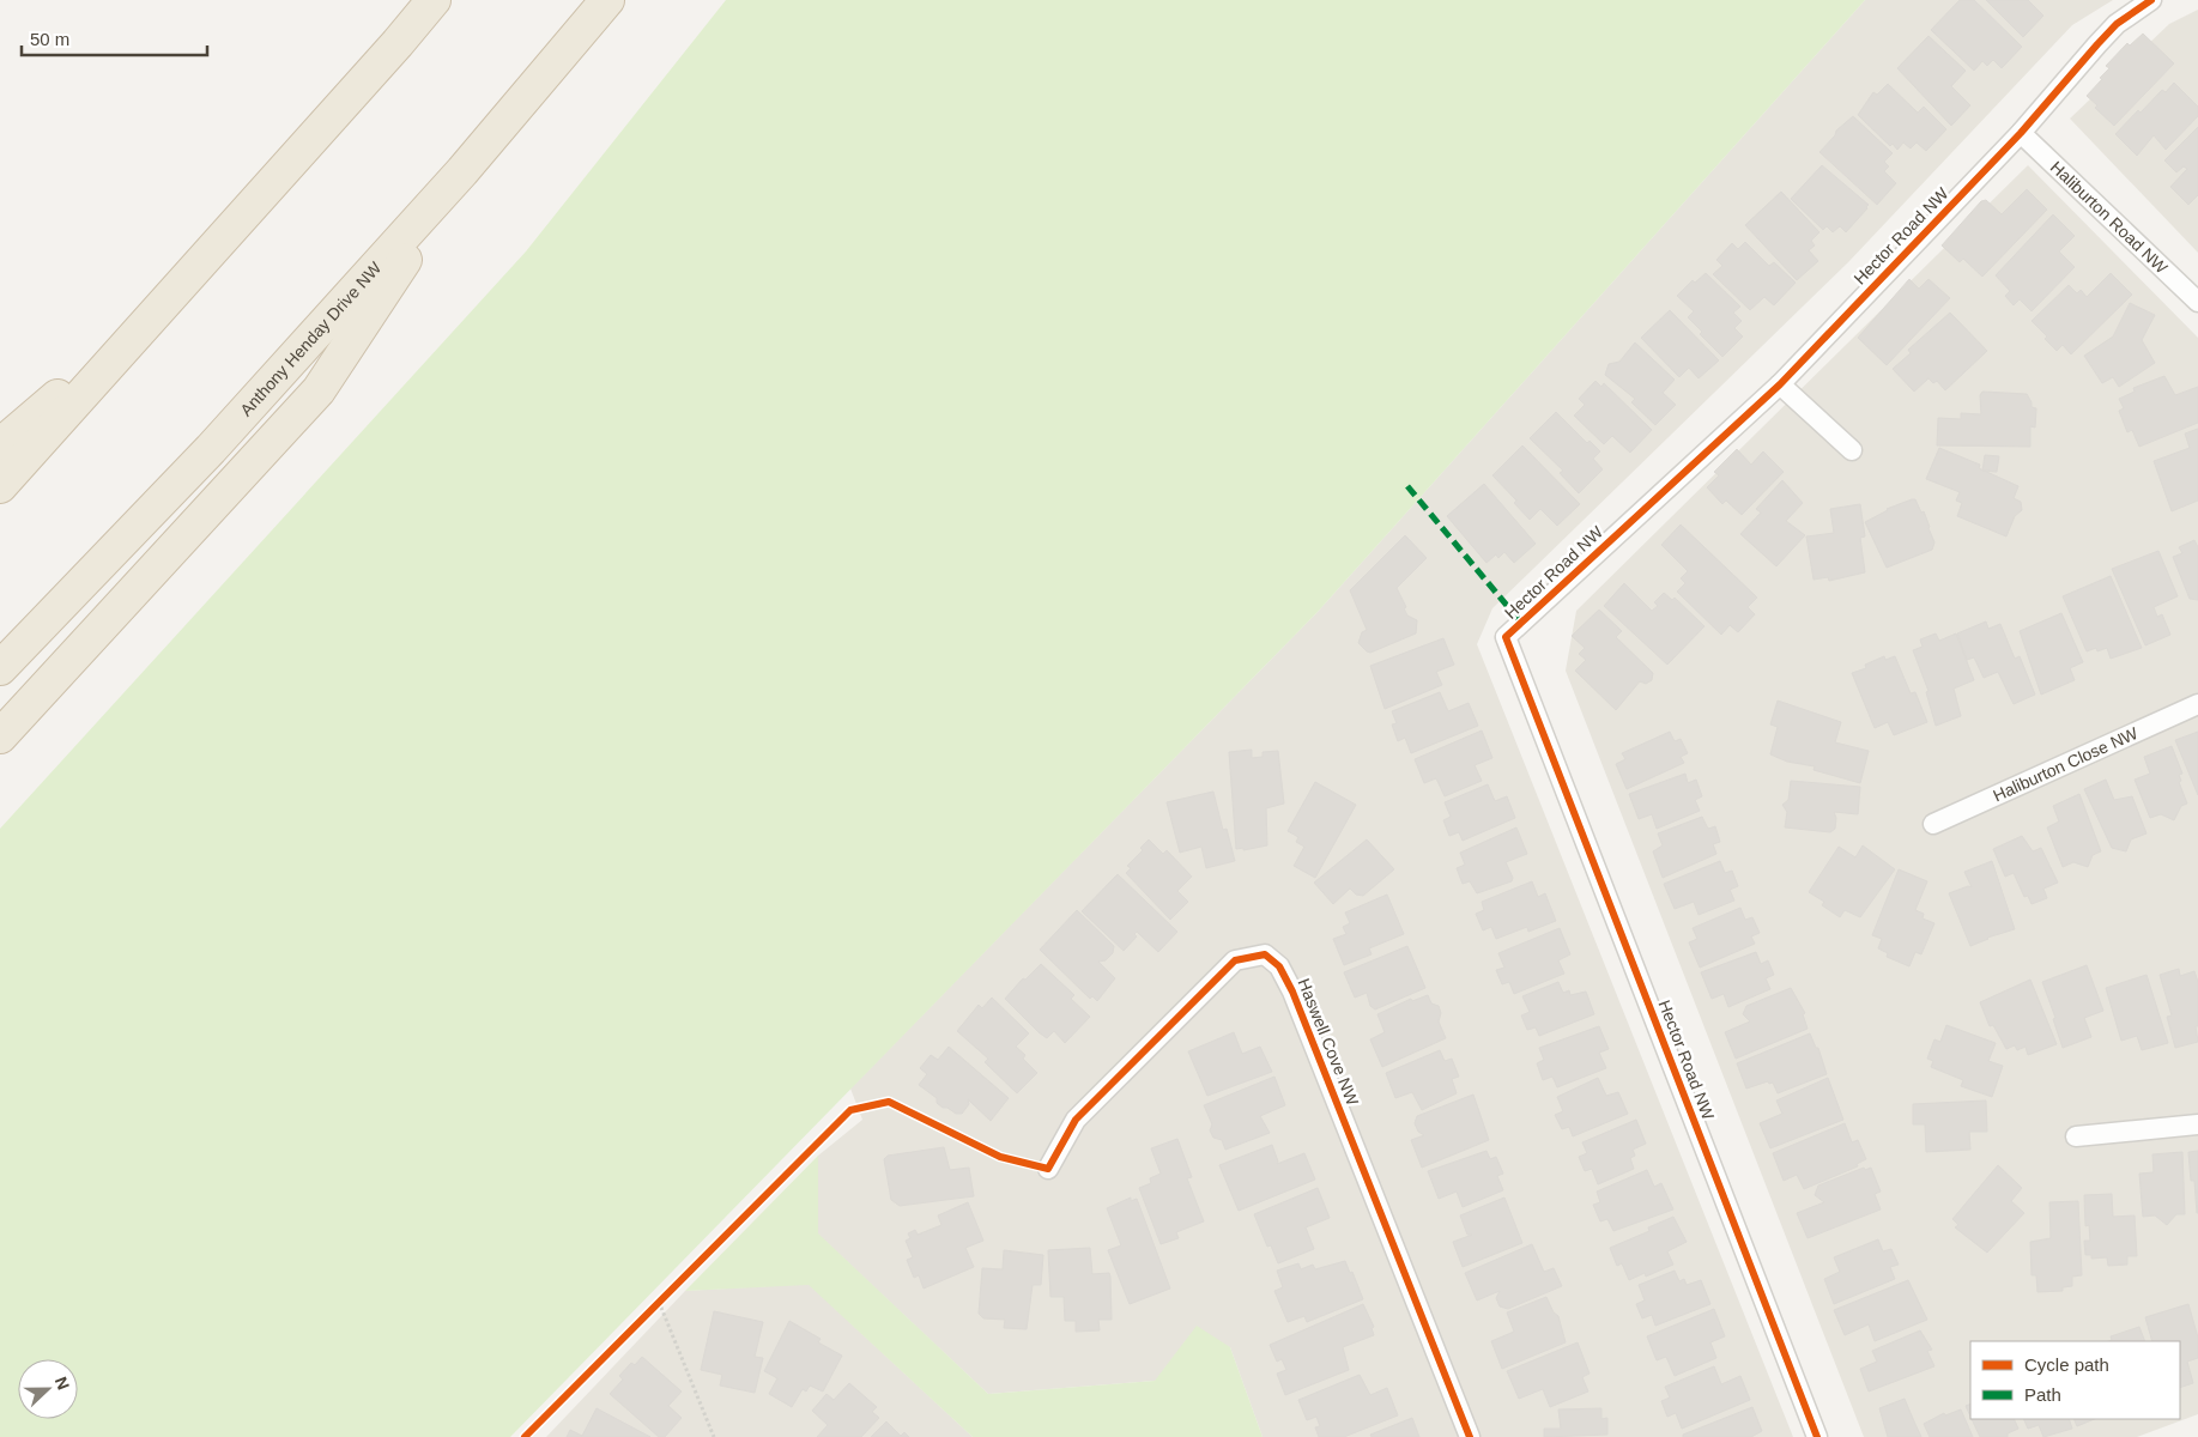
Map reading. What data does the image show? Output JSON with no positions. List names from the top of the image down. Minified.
{"streets":{"highway":["Anthony Henday Drive NW"],"street":["Haliburton Road NW","Hector Road NW","Haliburton Close NW","Haswell Cove NW"]},"crossings":[["Haliburton Road NW","Hector Road NW"]],"legend":["Cycle path","Path"],"scale_bar":"50 m","north":"right"}
